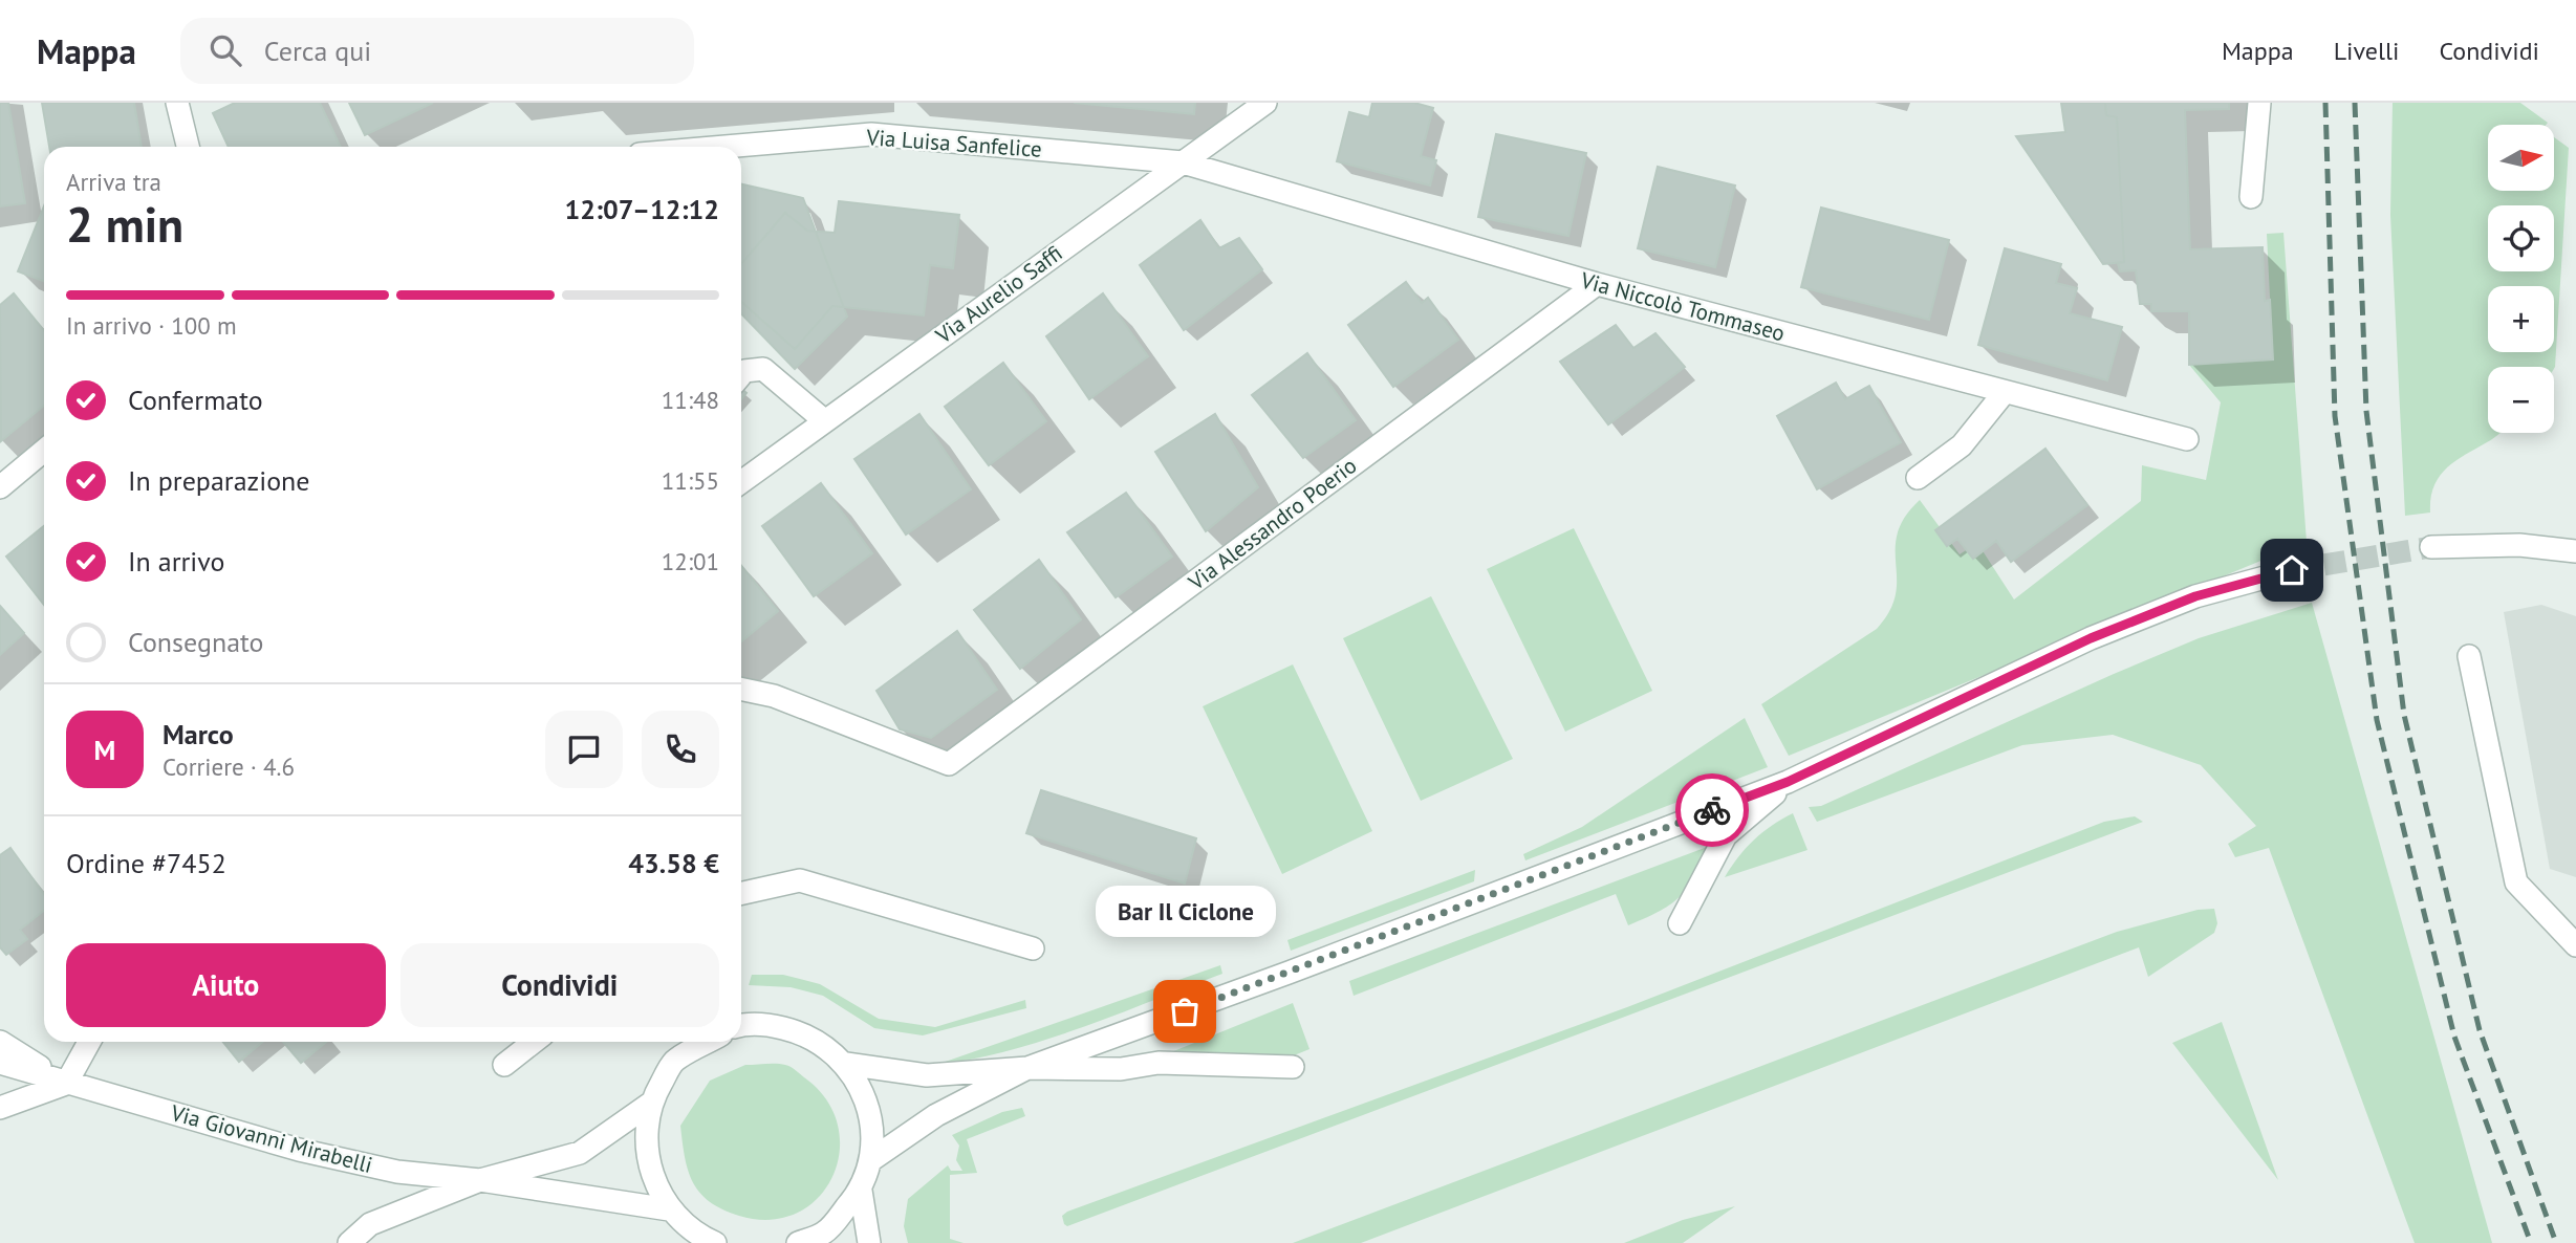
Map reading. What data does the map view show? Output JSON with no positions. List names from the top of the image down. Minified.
{"streets":{"street":["Via Luisa Sanfelice","Via Aurelio Saffi","Via Niccolò Tommaseo","Via Alessandro Poerio","Via Giovanni Mirabelli"]},"crossings":[["Via Luisa Sanfelice","Via Aurelio Saffi"],["Via Luisa Sanfelice","Via Niccolò Tommaseo"],["Via Aurelio Saffi","Via Niccolò Tommaseo"],["Via Niccolò Tommaseo","Via Alessandro Poerio"]],"places":["Bar Il Ciclone"],"north":"right","page":{"header":"Mappa","search":"Cerca qui","nav":["Mappa","Livelli","Condividi"],"map_buttons":["+","−"],"heading":["2 min","Arriva tra","12:07–12:12"],"panel":["Marco","Corriere · 4.6","Ordine #7452","43.58 €"],"bar":"In arrivo · 100 m","list":[["Confermato","11:48"],["In preparazione","11:55"],["In arrivo","12:01"],"Consegnato"],"round":"M","bubble":"Bar Il Ciclone","buttons":["Aiuto","Condividi"]}}
